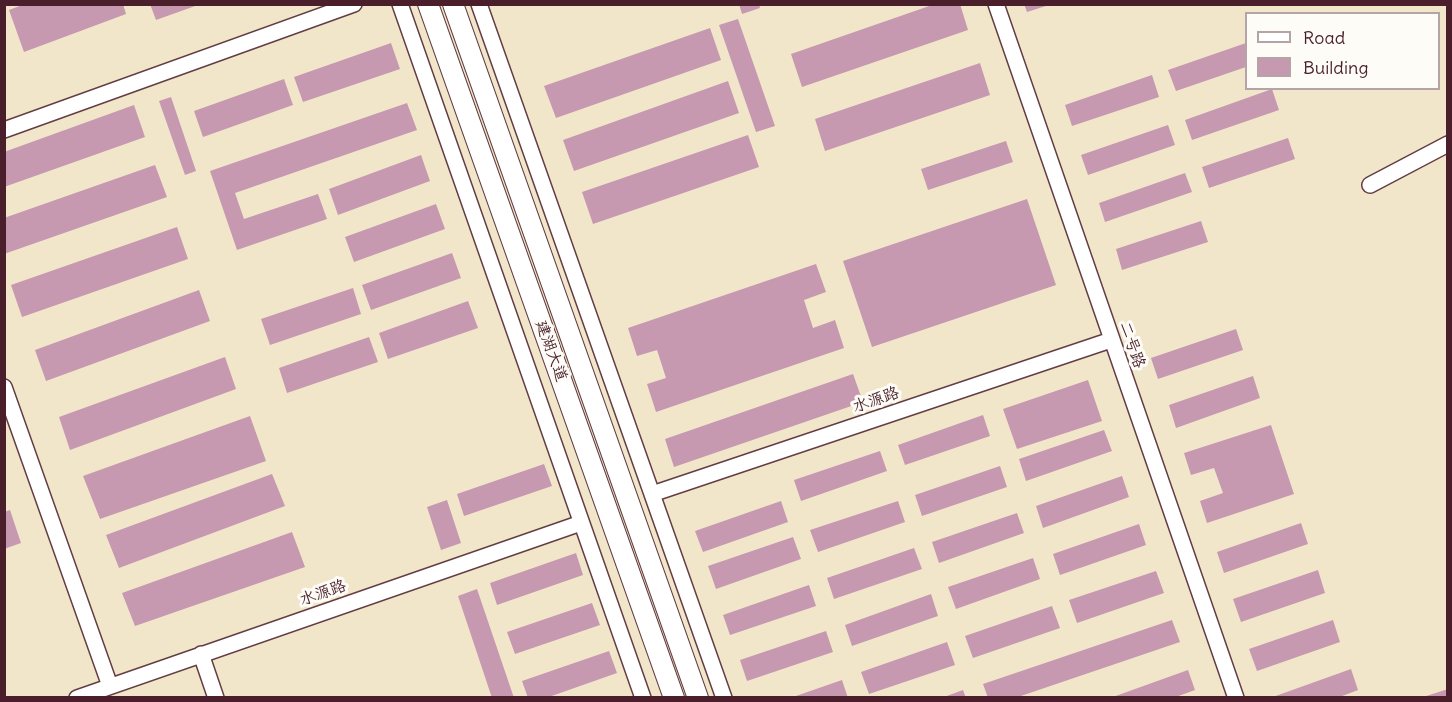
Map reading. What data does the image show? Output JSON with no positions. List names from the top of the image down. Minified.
{"streets":{"main road":["建湖大道"],"street":["二号路","水源路"]},"crossings":[["二号路","水源路"]],"legend":["Road","Building"]}
